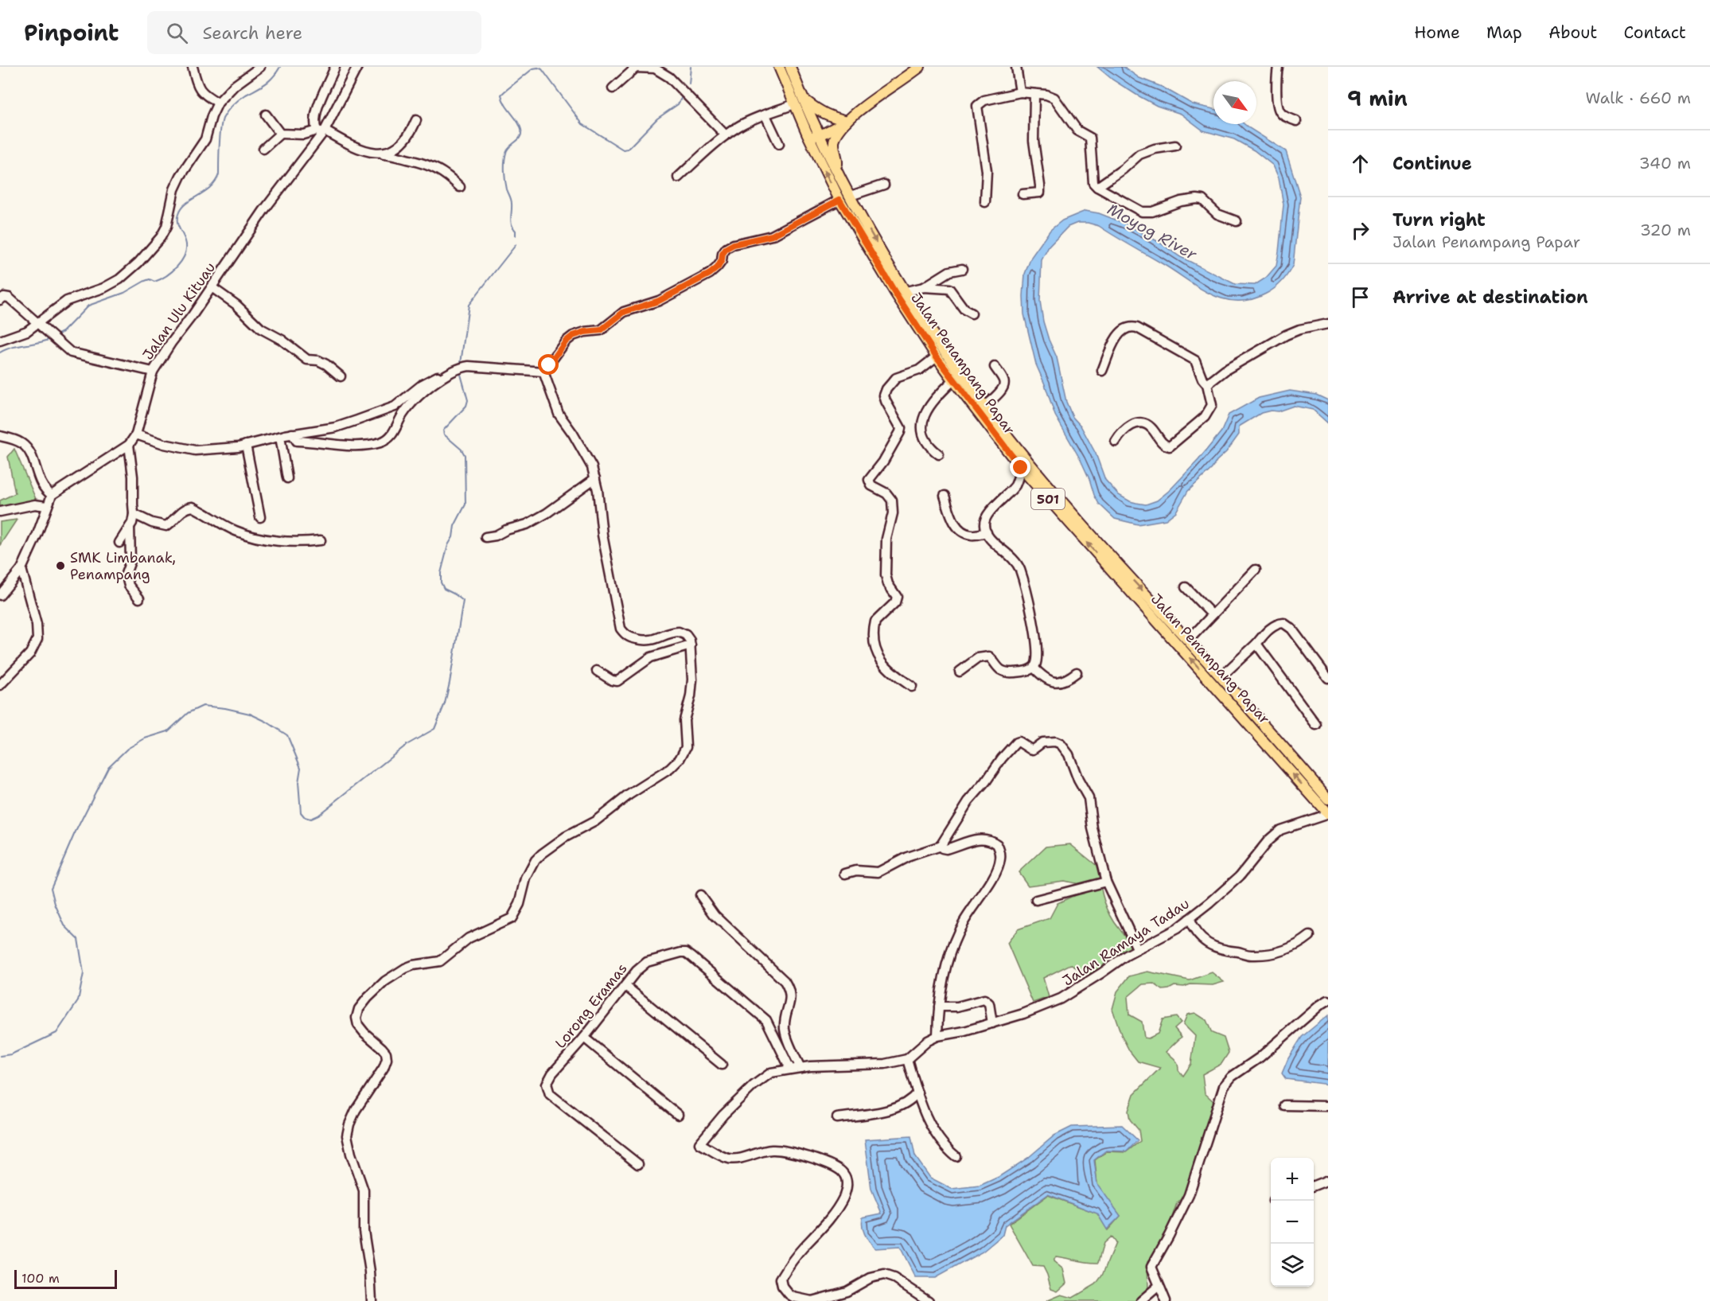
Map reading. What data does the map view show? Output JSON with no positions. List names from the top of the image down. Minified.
{"streets":{"main road":["Jalan Penampang Papar","501"],"street":["Jalan Ulu Kituau","Jalan Ramaya Tadau","Lorong Eramas"]},"crossings":[["Jalan Penampang Papar","Jalan Ramaya Tadau"]],"water":["Moyog River"],"places":["SMK Limbanak, Penampang"],"scale_bar":"100 m","north":"bottom right","page":{"header":"Pinpoint","search":"Search here","nav":["Home","Map","About","Contact"],"heading":["9 min","Walk · 660 m"],"list":[["Continue","340 m"],["Turn right","Jalan Penampang Papar","320 m"],"Arrive at destination"],"map_buttons":["+","−"],"scale":"100 m"}}
